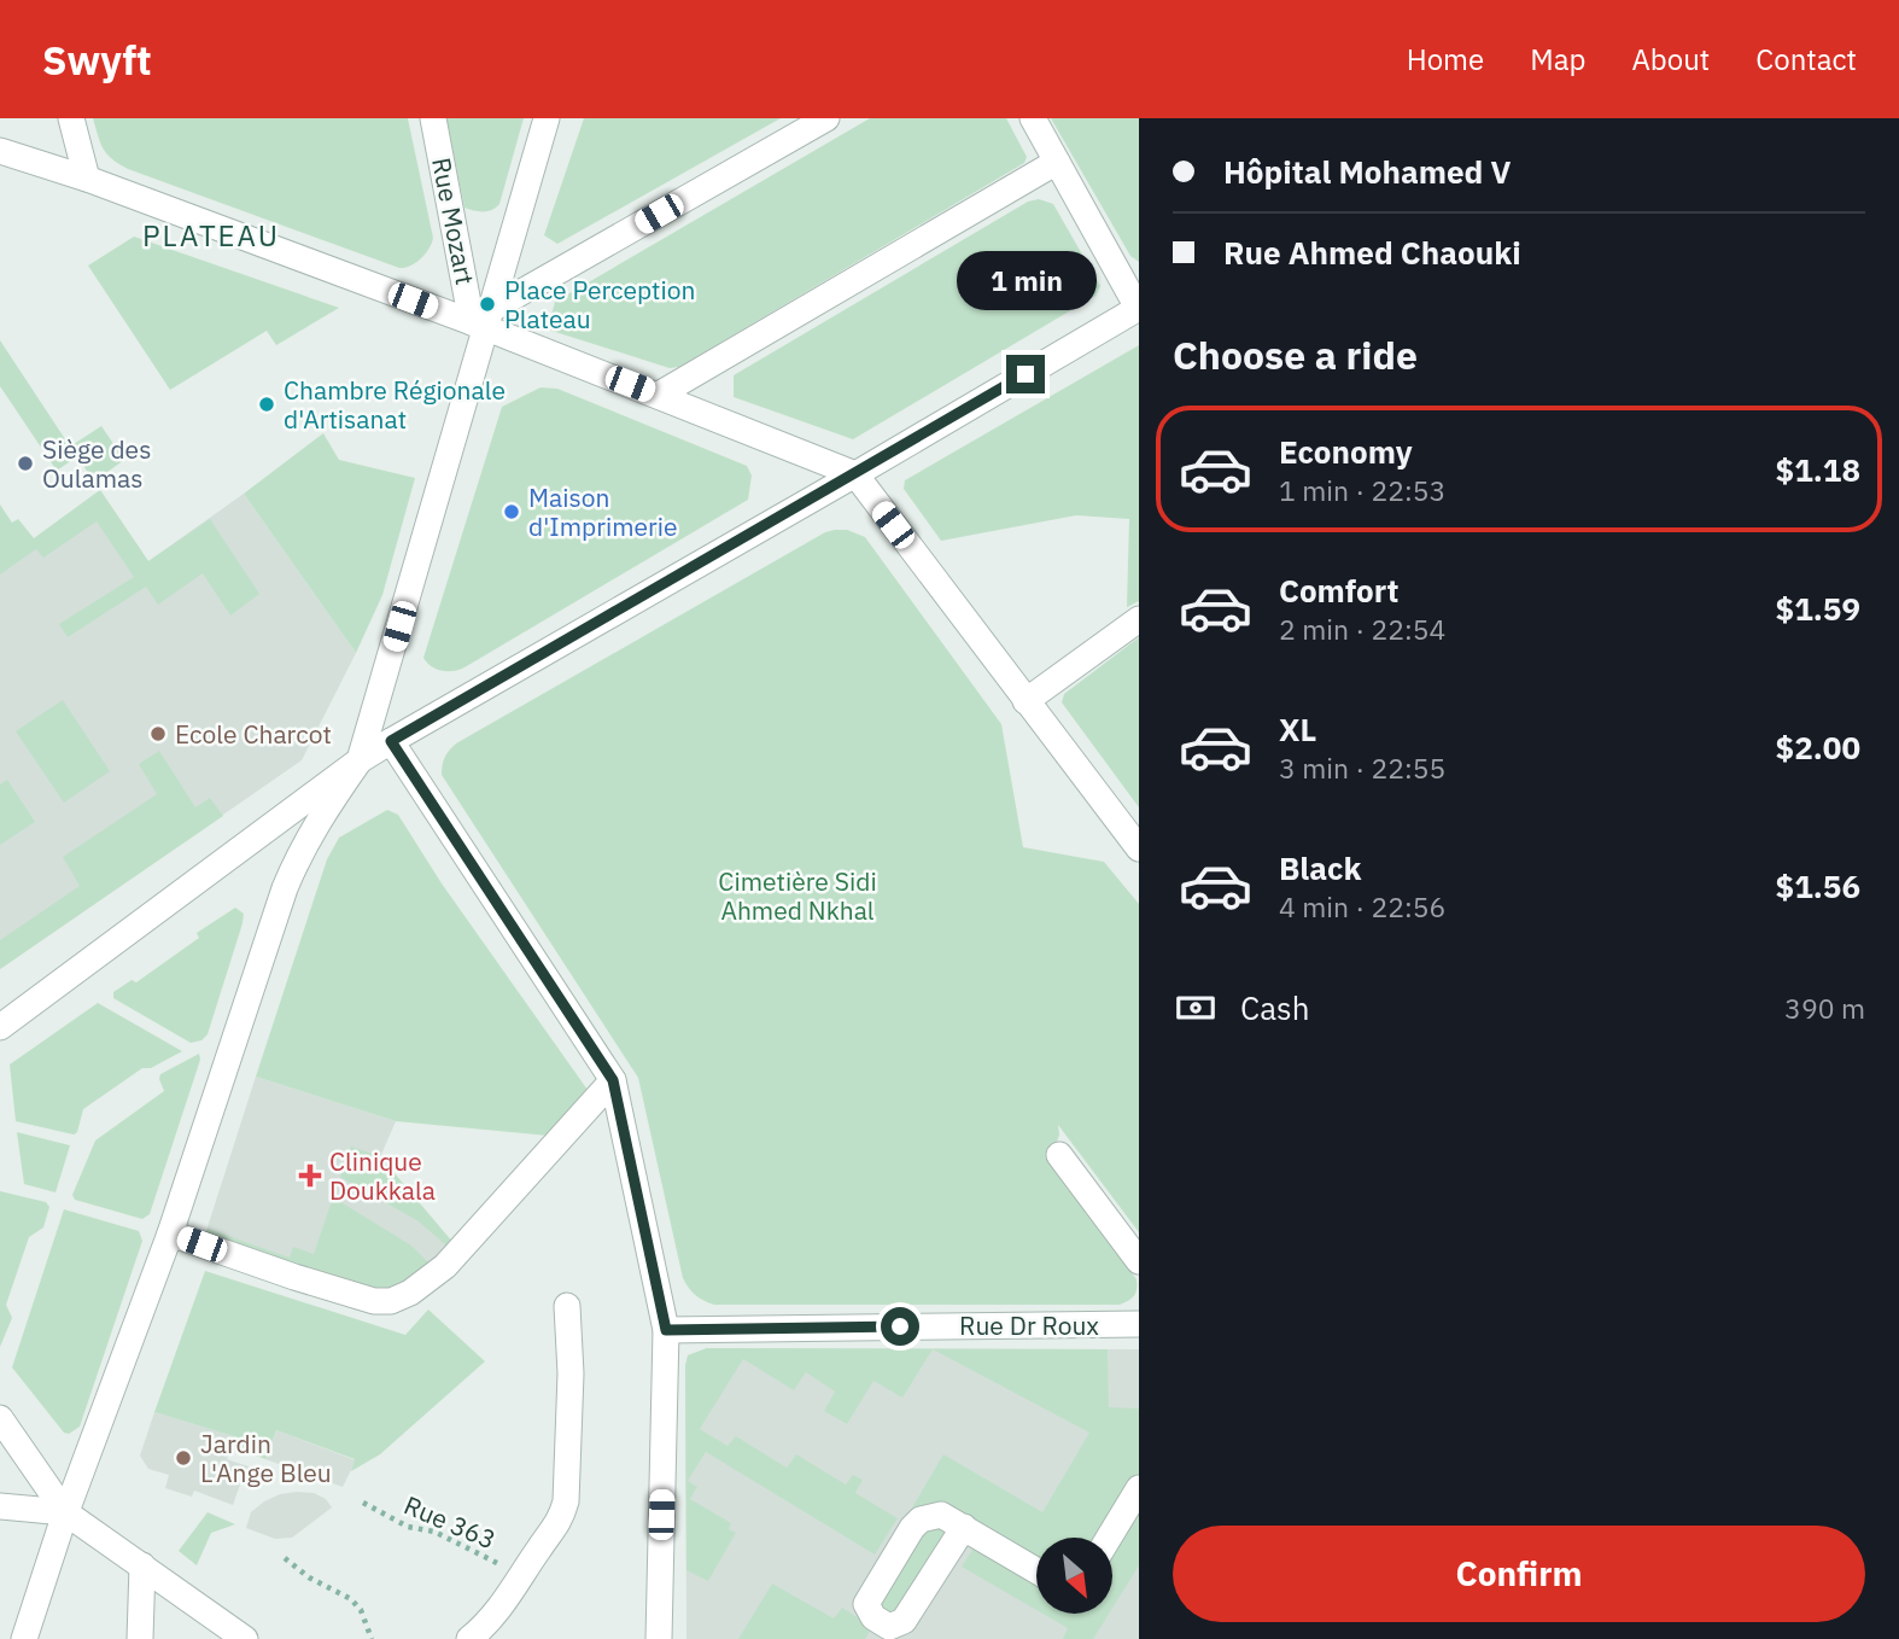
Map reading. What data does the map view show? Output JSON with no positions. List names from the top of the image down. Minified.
{"streets":{"street":["Rue Mozart","Rue Dr Roux"],"path":["Rue 363"]},"districts":["PLATEAU"],"parks":["Cimetière Sidi Ahmed Nkhal"],"places":{"other":["Place Perception Plateau","Chambre Régionale d'Artisanat","Siège des Oulamas","Maison d'Imprimerie","Ecole Charcot","Jardin L'Ange Bleu"],"health":["Clinique Doukkala"]},"north":"bottom right","page":{"header":"Swyft","nav":["Home","Map","About","Contact"],"banner":["Hôpital Mohamed V","Rue Ahmed Chaouki"],"bubble":"1 min","heading":"Choose a ride","list":[{"name":"Economy","note":"1 min · 22:53","value":"$1.18"},{"name":"Comfort","note":"2 min · 22:54","value":"$1.59"},{"name":"XL","note":"3 min · 22:55","value":"$2.00"},{"name":"Black","note":"4 min · 22:56","value":"$1.56"}],"pay":["Cash","390 m"],"buttons":"Confirm"}}
